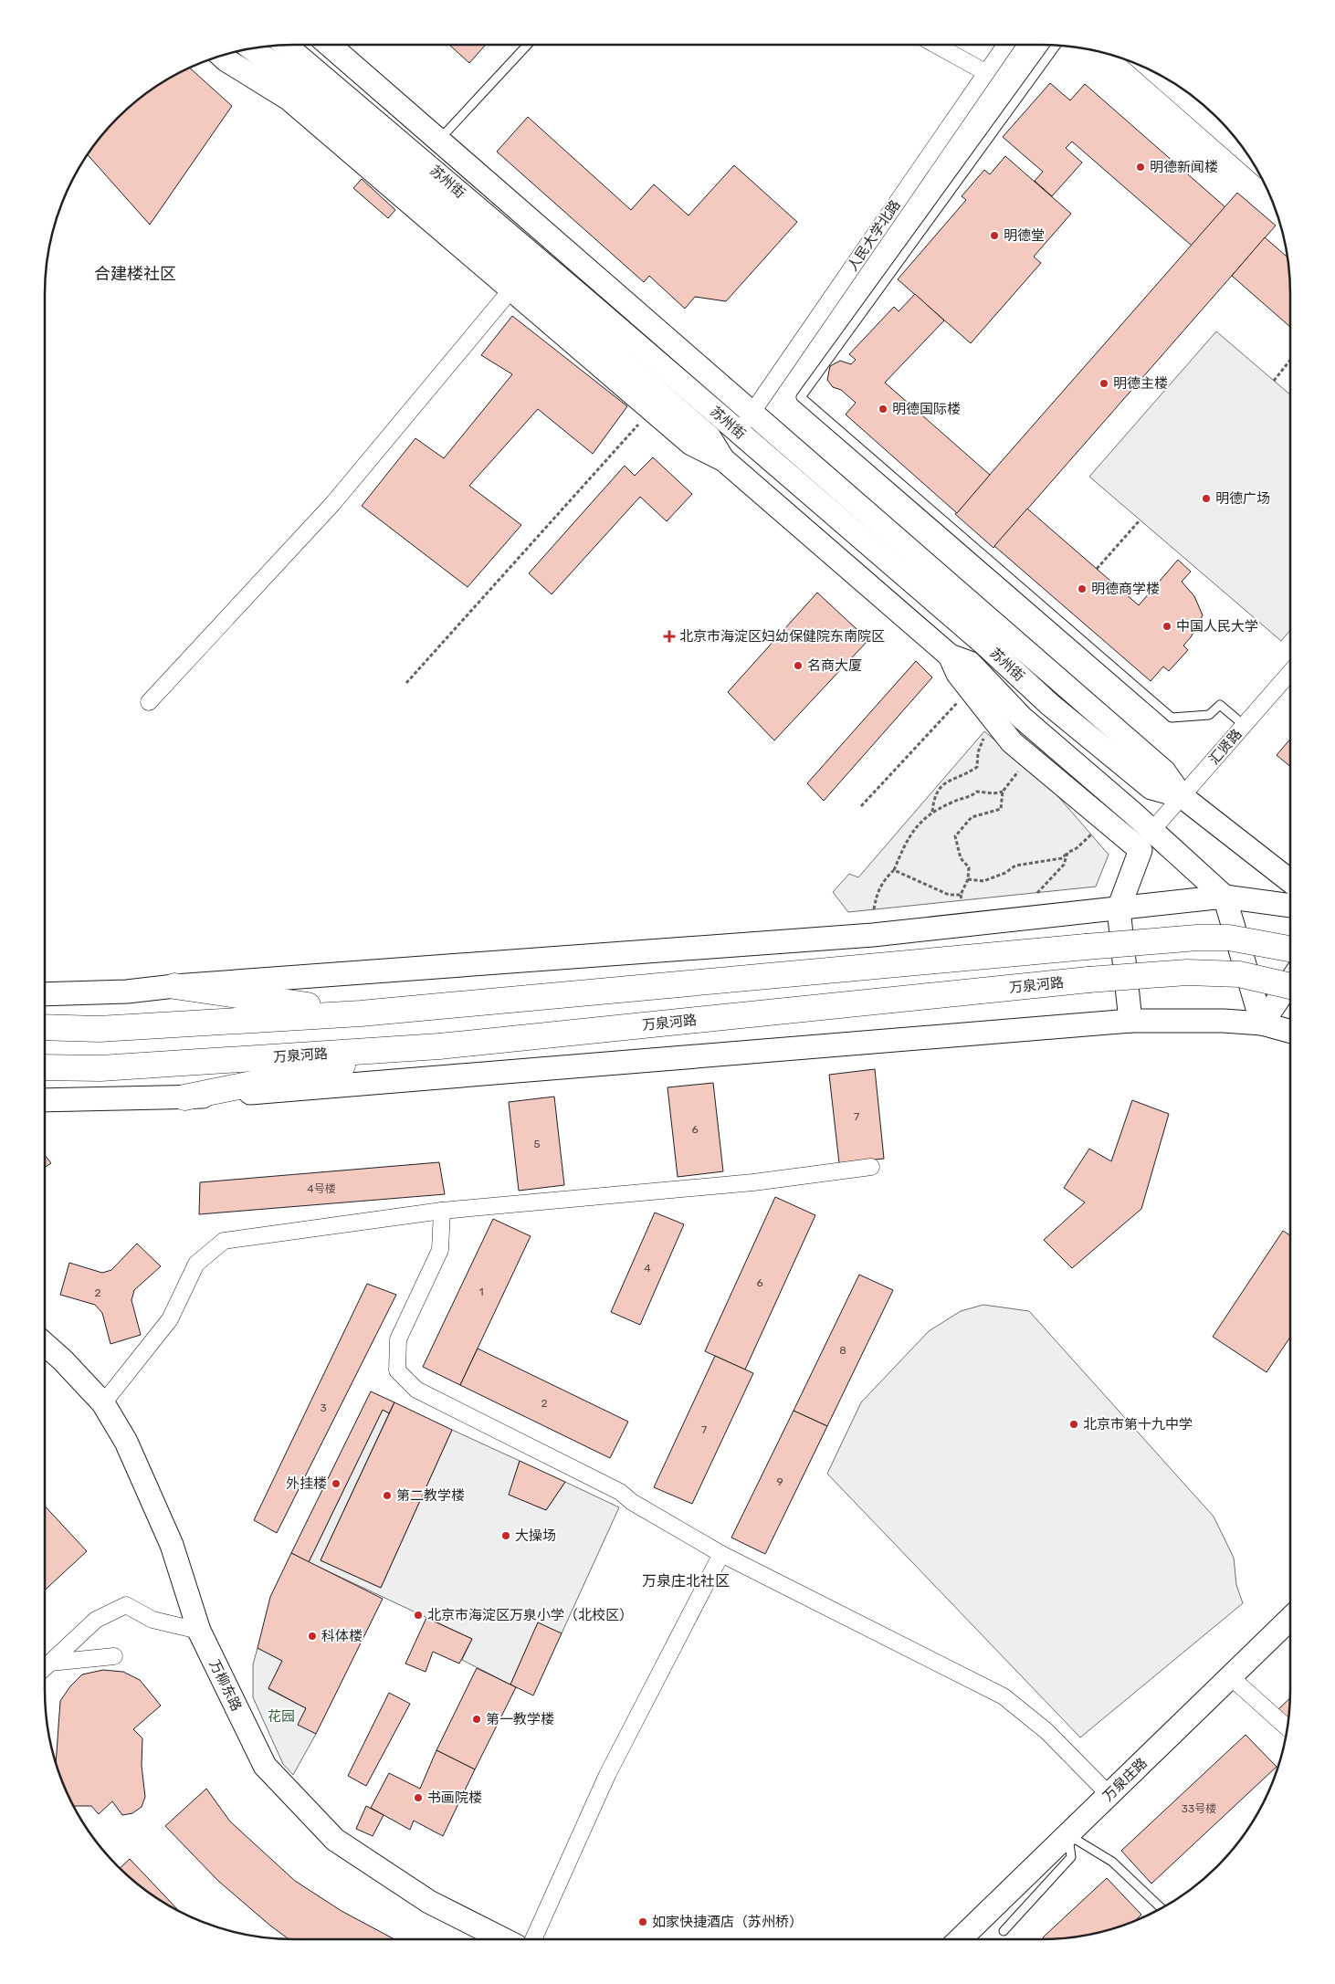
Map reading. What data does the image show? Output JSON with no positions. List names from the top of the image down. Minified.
{"streets":{"highway":["万泉河路"],"street":["苏州街","人民大学北路","汇贤路","万柳东路","万泉庄路"]},"crossings":[["苏州街","人民大学北路"],["苏州街","汇贤路"]],"districts":["合建楼社区","万泉庄北社区"],"parks":["花园"],"places":{"other":["明德新闻楼","明德堂","明德主楼","明德国际楼","明德广场","明德商学楼","中国人民大学","名商大厦","北京市第十九中学","外挂楼","第二教学楼","大操场","北京市海淀区万泉小学（北校区）","科体楼","第一教学楼","书画院楼","如家快捷酒店（苏州桥）"],"health":["北京市海淀区妇幼保健院东南院区"]},"house_numbers":["7","6","5","4号楼","4","6","1","2","8","2","3","7","9","33号楼"]}
